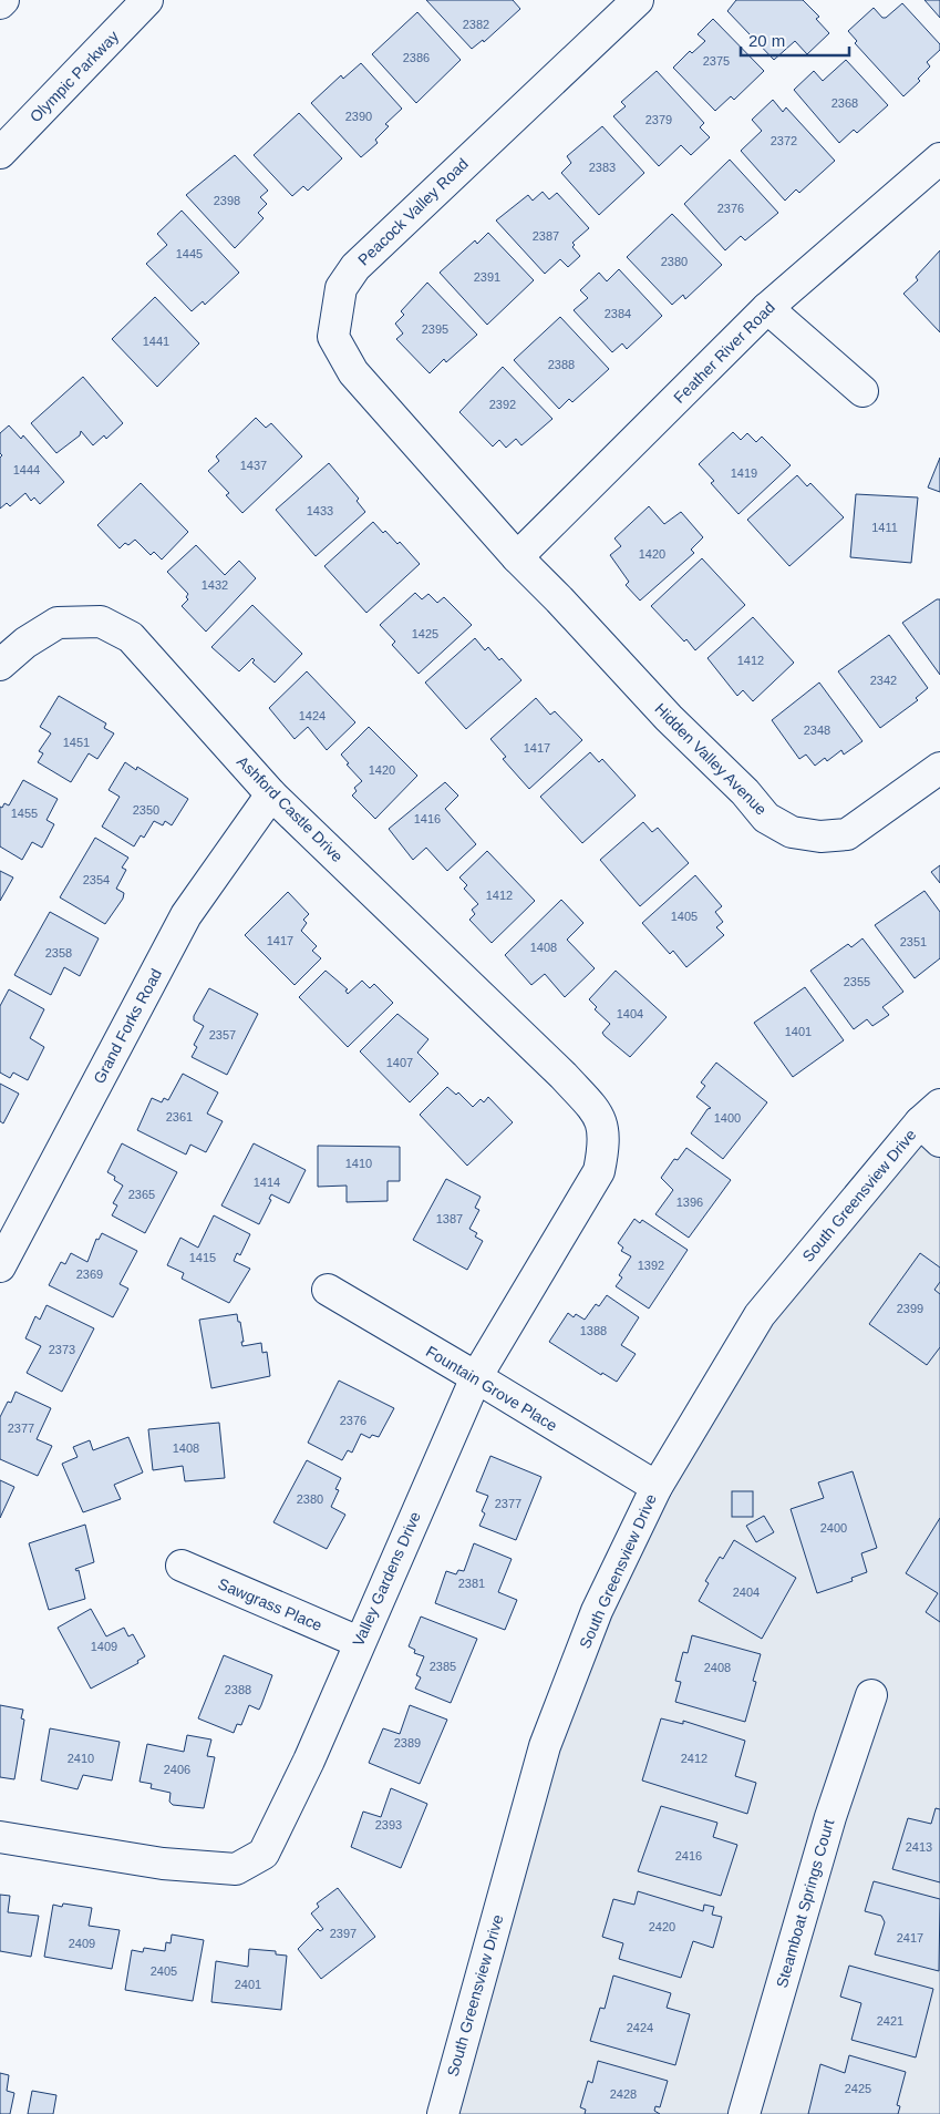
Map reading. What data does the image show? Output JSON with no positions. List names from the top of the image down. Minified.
{"streets":{"street":["Olympic Parkway","Peacock Valley Road","Feather River Road","Hidden Valley Avenue","Ashford Castle Drive","Grand Forks Road","South Greensview Drive","Fountain Grove Place","Valley Gardens Drive","Sawgrass Place","Steamboat Springs Court"]},"crossings":[["Peacock Valley Road","Feather River Road"],["Peacock Valley Road","Hidden Valley Avenue"],["Feather River Road","Hidden Valley Avenue"],["Ashford Castle Drive","Grand Forks Road"],["Ashford Castle Drive","Valley Gardens Drive"],["South Greensview Drive","Fountain Grove Place"],["Fountain Grove Place","Valley Gardens Drive"],["Valley Gardens Drive","Sawgrass Place"]],"house_numbers":["2382","2386","2375","2368","2390","2379","2372","2383","2398","2376","2387","1445","2380","2391","2384","2395","1441","2388","2392","1437","1444","1419","1433","1411","1420","1432","1425","1412","2342","1424","2348","1451","1417","1420","2350","1455","1416","2354","1412","1405","1417","2351","1408","2358","2355","1404","1401","2357","1407","2361","1400","1410","1414","2365","1396","1387","1415","1392","2369","2399","1388","2373","2376","2377","1408","2380","2377","2400","2381","2404","1409","2385","2408","2388","2389","2410","2412","2406","2393","2413","2416","2420","2397","2417","2409","2405","2401","2421","2424","2425","2428"],"scale_bar":"20 m"}
